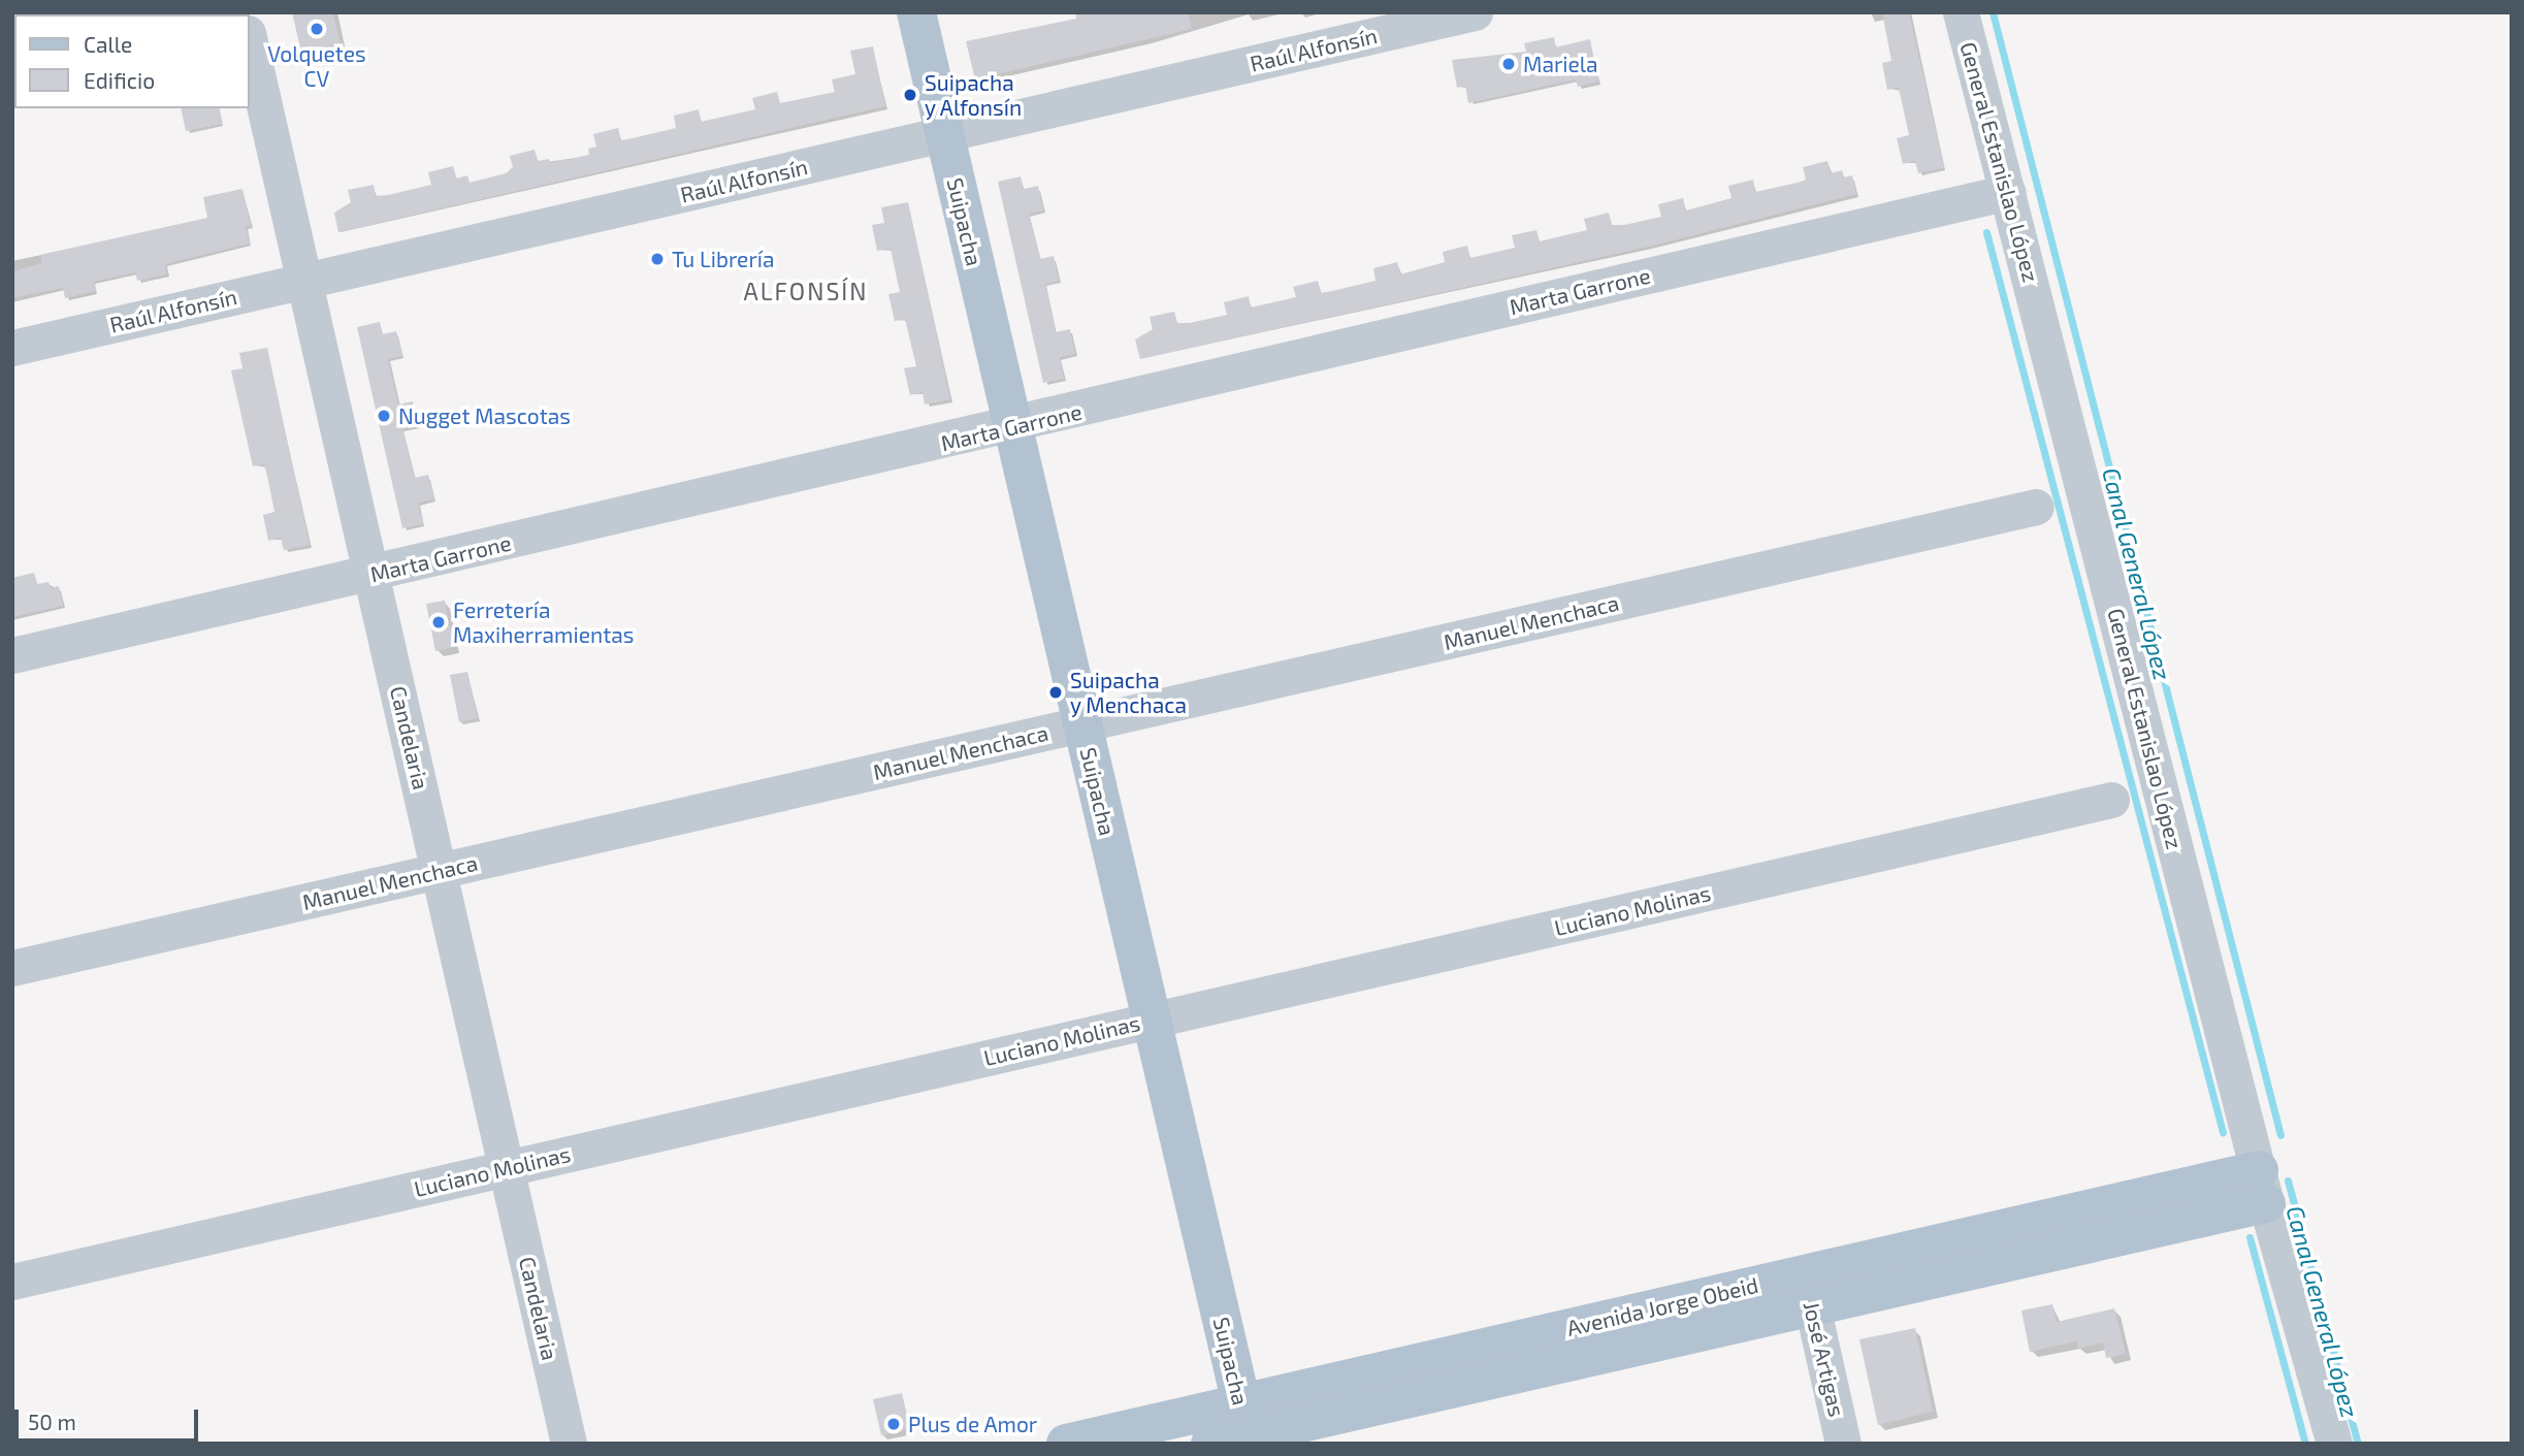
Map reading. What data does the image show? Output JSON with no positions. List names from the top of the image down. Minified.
{"streets":{"main road":["Suipacha","Avenida Jorge Obeid"],"street":["Raúl Alfonsín","General Estanislao López","Marta Garrone","Manuel Menchaca","Candelaria","Luciano Molinas","José Artigas"]},"crossings":[["Raúl Alfonsín","Suipacha"],["Raúl Alfonsín","Candelaria"],["General Estanislao López","Marta Garrone"],["General Estanislao López","Avenida Jorge Obeid"],["Suipacha","Marta Garrone"],["Suipacha","Manuel Menchaca"],["Suipacha","Luciano Molinas"],["Suipacha","Avenida Jorge Obeid"],["Marta Garrone","Candelaria"],["Manuel Menchaca","Candelaria"],["Candelaria","Luciano Molinas"],["Avenida Jorge Obeid","José Artigas"]],"districts":["ALFONSÍN"],"water":["Canal General López"],"places":["Volquetes CV","Mariela","Suipacha y Alfonsín","Tu Librería","Nugget Mascotas","Ferretería Maxiherramientas","Suipacha y Menchaca","Plus de Amor"],"legend":["Calle","Edificio"],"scale_bar":"50 m"}
